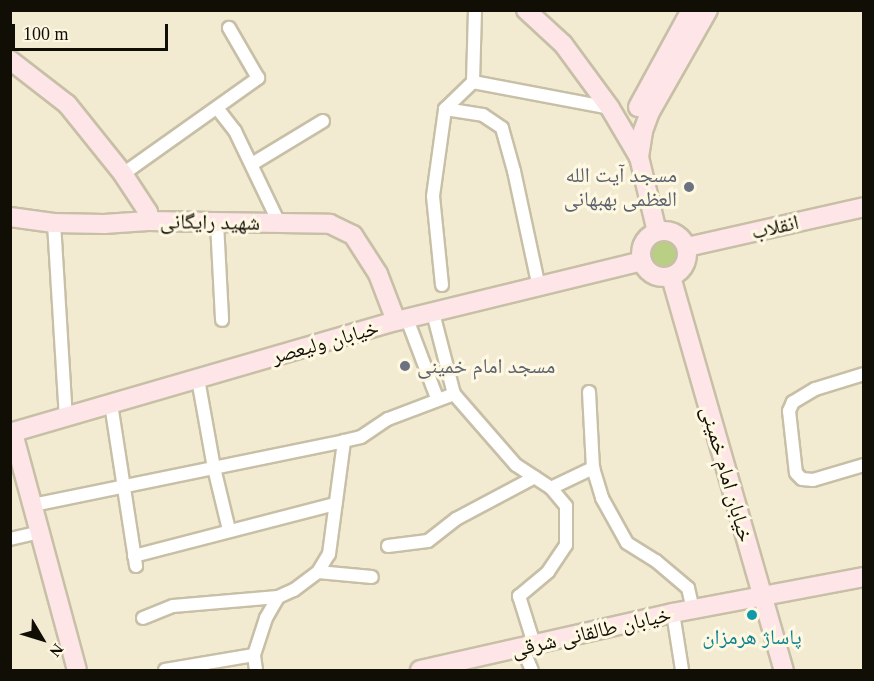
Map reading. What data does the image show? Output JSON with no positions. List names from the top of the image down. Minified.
{"streets":{"main road":["شهید رایگانی","انقلاب","خیابان ولیعصر","خیابان امام خمینی","خیابان طالقانی شرقی"]},"crossings":[["شهید رایگانی","خیابان ولیعصر"],["انقلاب","خیابان ولیعصر"],["انقلاب","خیابان امام خمینی"],["خیابان ولیعصر","خیابان امام خمینی"],["خیابان امام خمینی","خیابان طالقانی شرقی"]],"places":["مسجد آیت الله العظمی بهبهانی","مسجد امام خمینی","پاساژ هرمزان"],"scale_bar":"100 m","north":"bottom right"}
